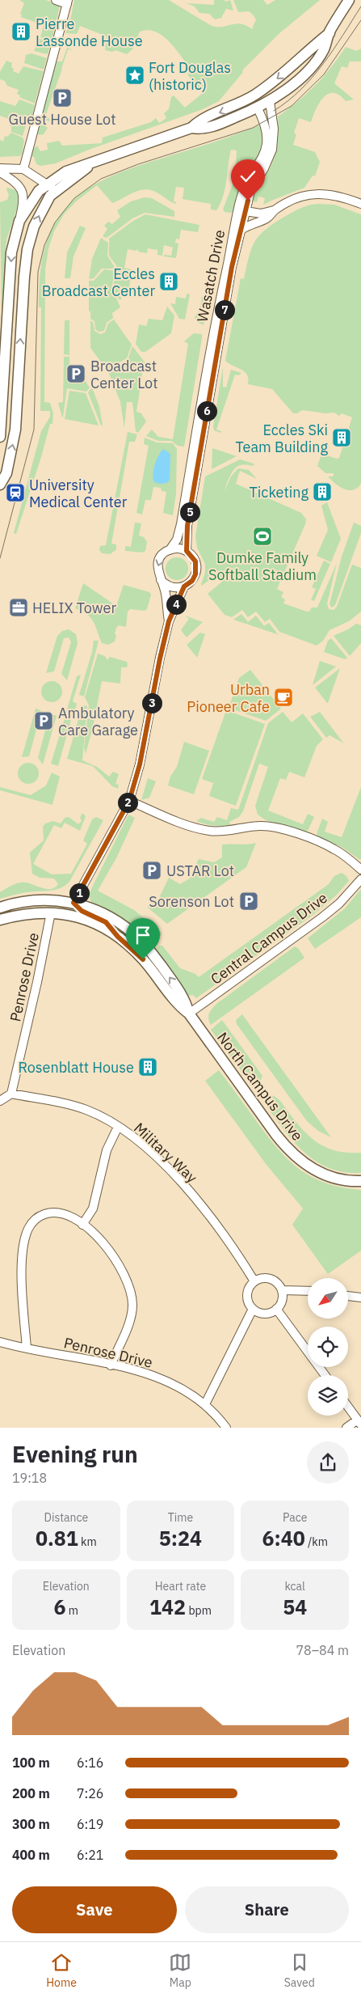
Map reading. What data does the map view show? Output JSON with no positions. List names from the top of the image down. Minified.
{"streets":{"main road":["North Campus Drive"],"street":["Wasatch Drive","Central Campus Drive","Penrose Drive","Military Way"]},"crossings":[["Wasatch Drive","North Campus Drive"],["Central Campus Drive","North Campus Drive"],["Penrose Drive","North Campus Drive"],["Penrose Drive","Military Way"]],"places":{"building":["Pierre Lassonde House","Eccles Broadcast Center","Eccles Ski Team Building","Ticketing","Rosenblatt House"],"place":["Fort Douglas (historic)"],"parking":["Guest House Lot","Broadcast Center Lot","Ambulatory Care Garage","USTAR Lot","Sorenson Lot"],"station":["University Medical Center"],"sports":["Dumke Family Softball Stadium"],"office":["HELIX Tower"],"cafe":["Urban Pioneer Cafe"]},"north":"bottom left","page":{"pins":["7","6","5","4","3","2","1"],"heading":["Evening run","19:18"],"stats":[["Distance","0.81 km"],["Time","5:24"],["Pace","6:40 /km"],["Elevation","6 m"],["Heart rate","142 bpm"],["kcal","54"]],"chart":["Elevation","78–84 m"],"list":[{"name":"100 m","note":"6:16"},{"name":"200 m","note":"7:26"},{"name":"300 m","note":"6:19"},{"name":"400 m","note":"6:21"}],"buttons":["Save","Share"],"tabs":["Home","Map","Saved"]}}
